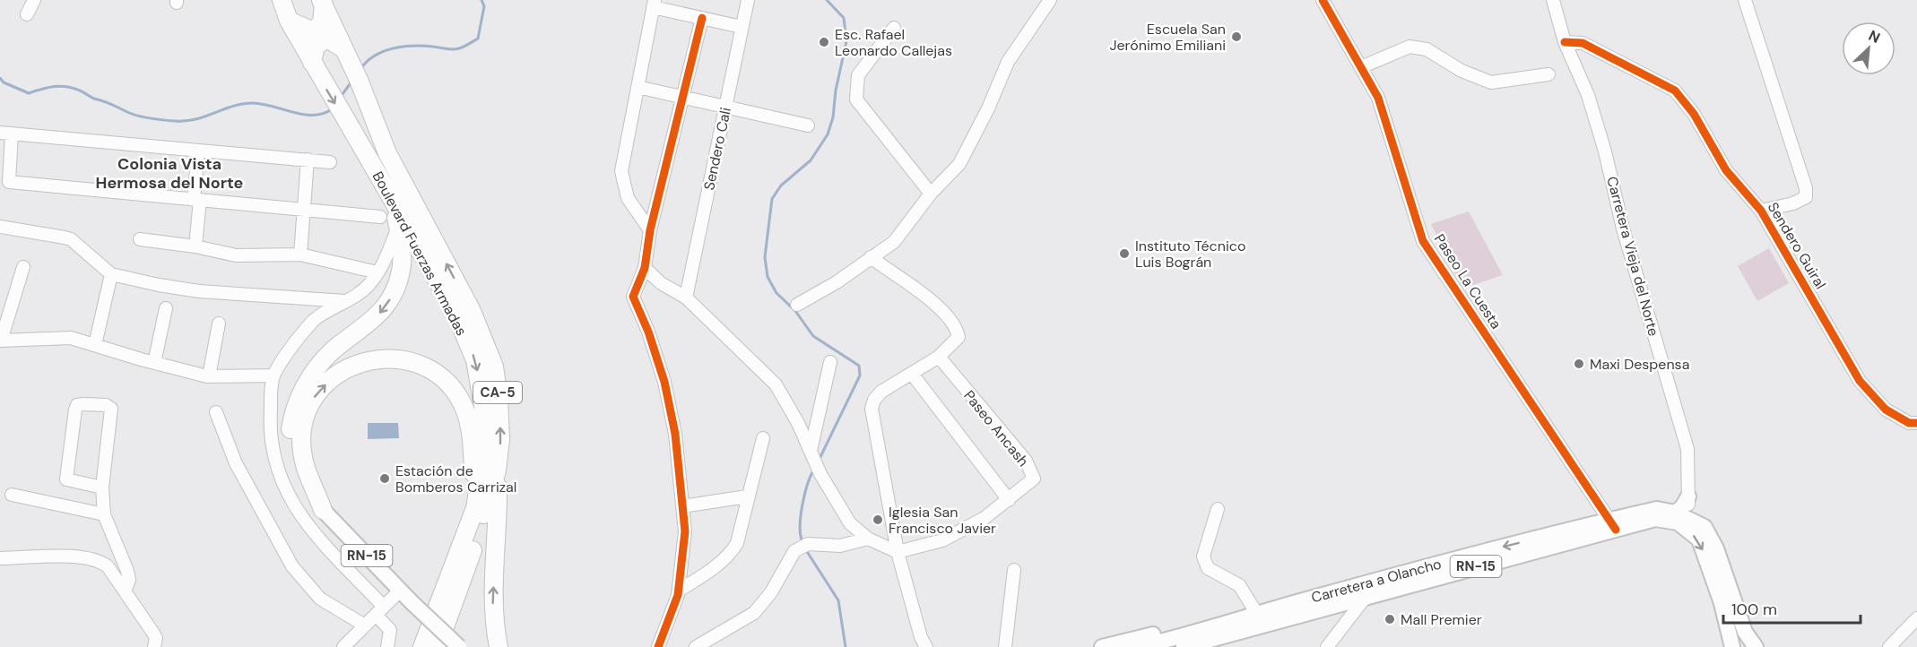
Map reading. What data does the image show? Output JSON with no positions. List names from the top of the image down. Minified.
{"streets":{"highway":["Boulevard Fuerzas Armadas","CA-5"],"main road":["RN-15","Carretera a Olancho"],"street":["Sendero Cali","Sendero Guiral","Carretera Vieja del Norte","Paseo La Cuesta","Paseo Ancash"]},"crossings":[["Sendero Guiral","Carretera Vieja del Norte"],["Boulevard Fuerzas Armadas","RN-15"],["Paseo La Cuesta","Carretera a Olancho"]],"districts":["Colonia Vista Hermosa del Norte"],"places":["Escuela San Jerónimo Emiliani","Esc. Rafael Leonardo Callejas","Instituto Técnico Luis Bográn","Maxi Despensa","Estación de Bomberos Carrizal","Iglesia San Francisco Javier","Mall Premier"],"scale_bar":"100 m","north":"top right"}
